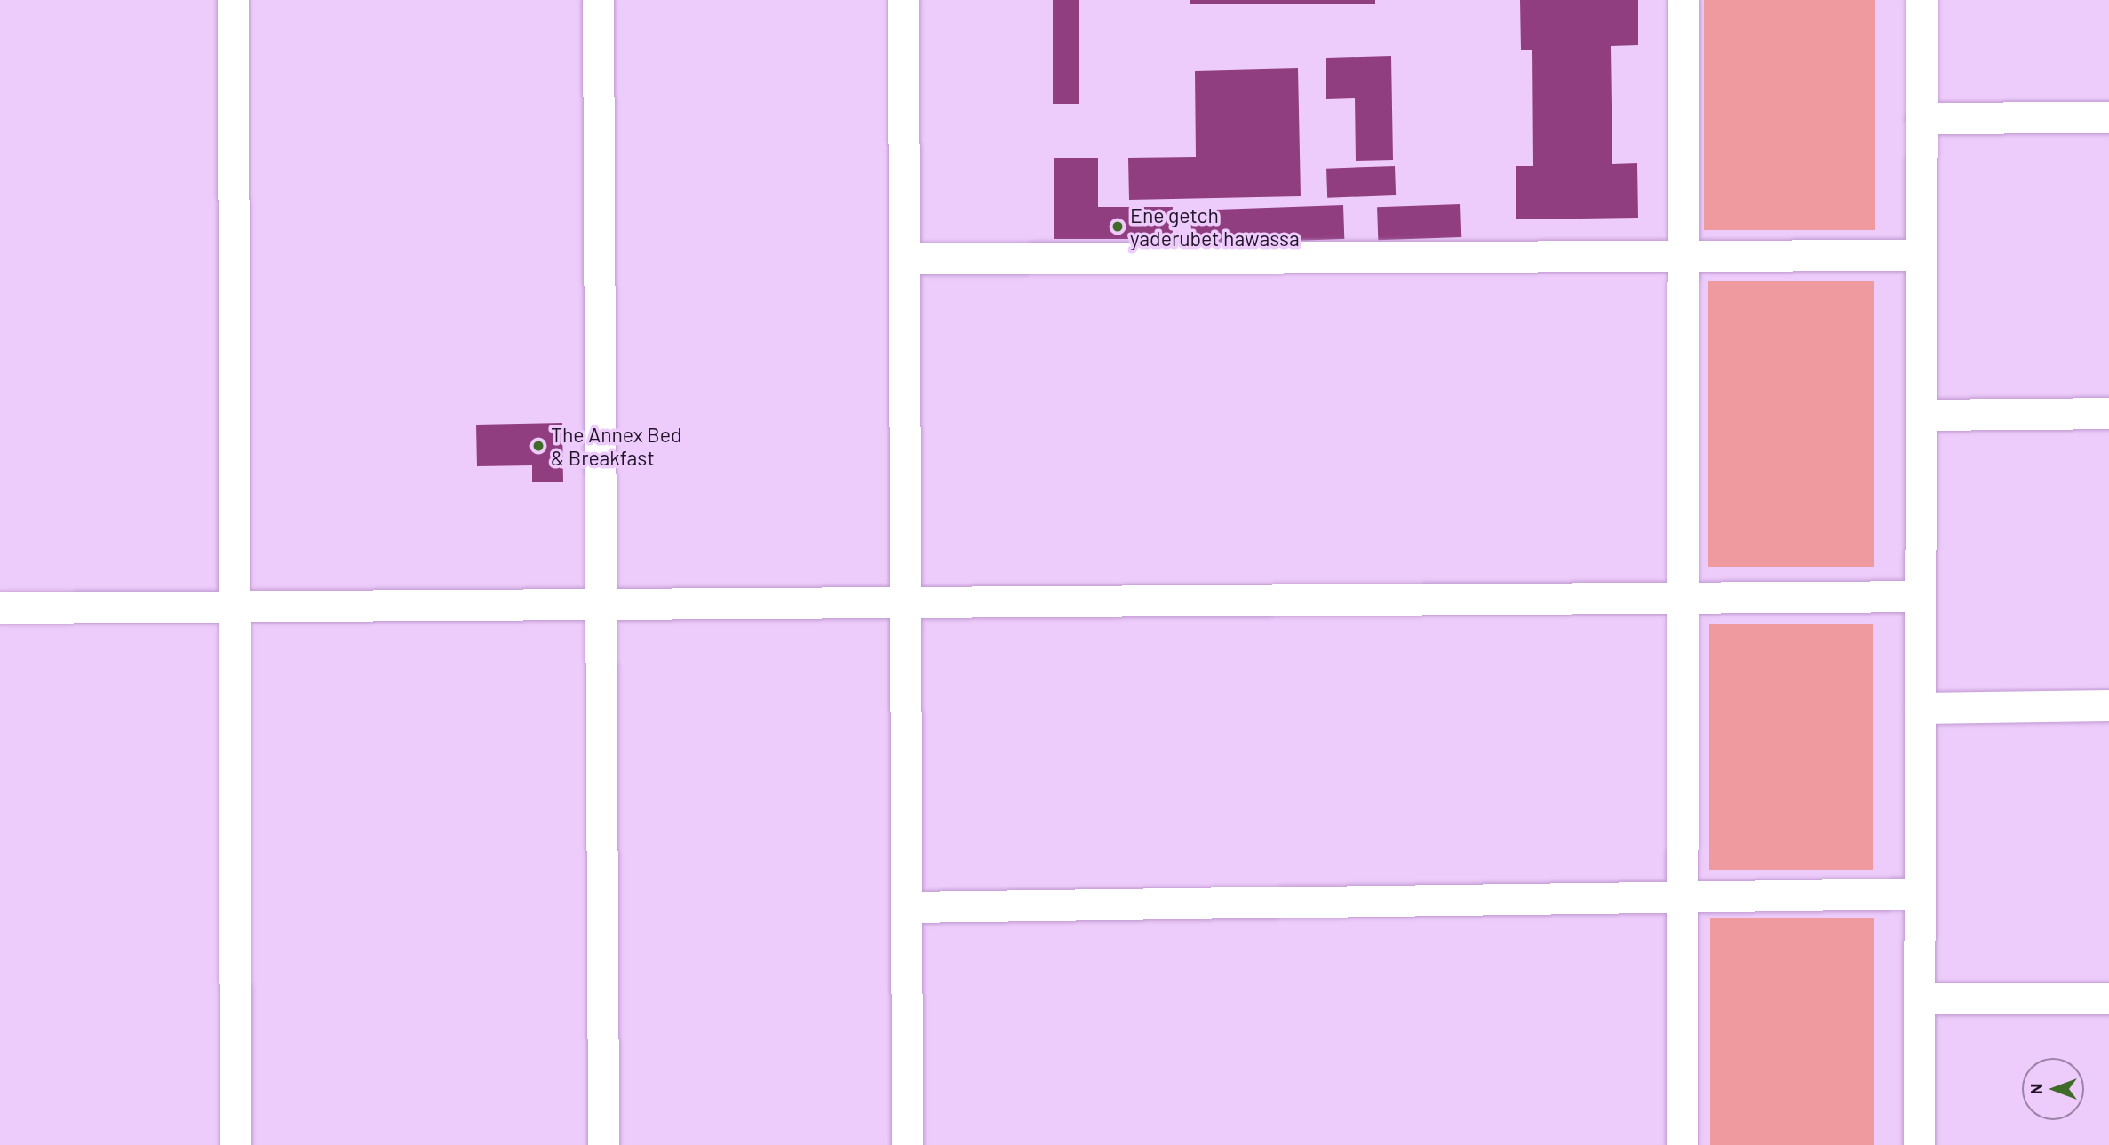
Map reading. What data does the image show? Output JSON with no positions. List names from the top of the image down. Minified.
{"places":["Ene getch yaderubet hawassa","The Annex Bed & Breakfast"],"north":"left"}
